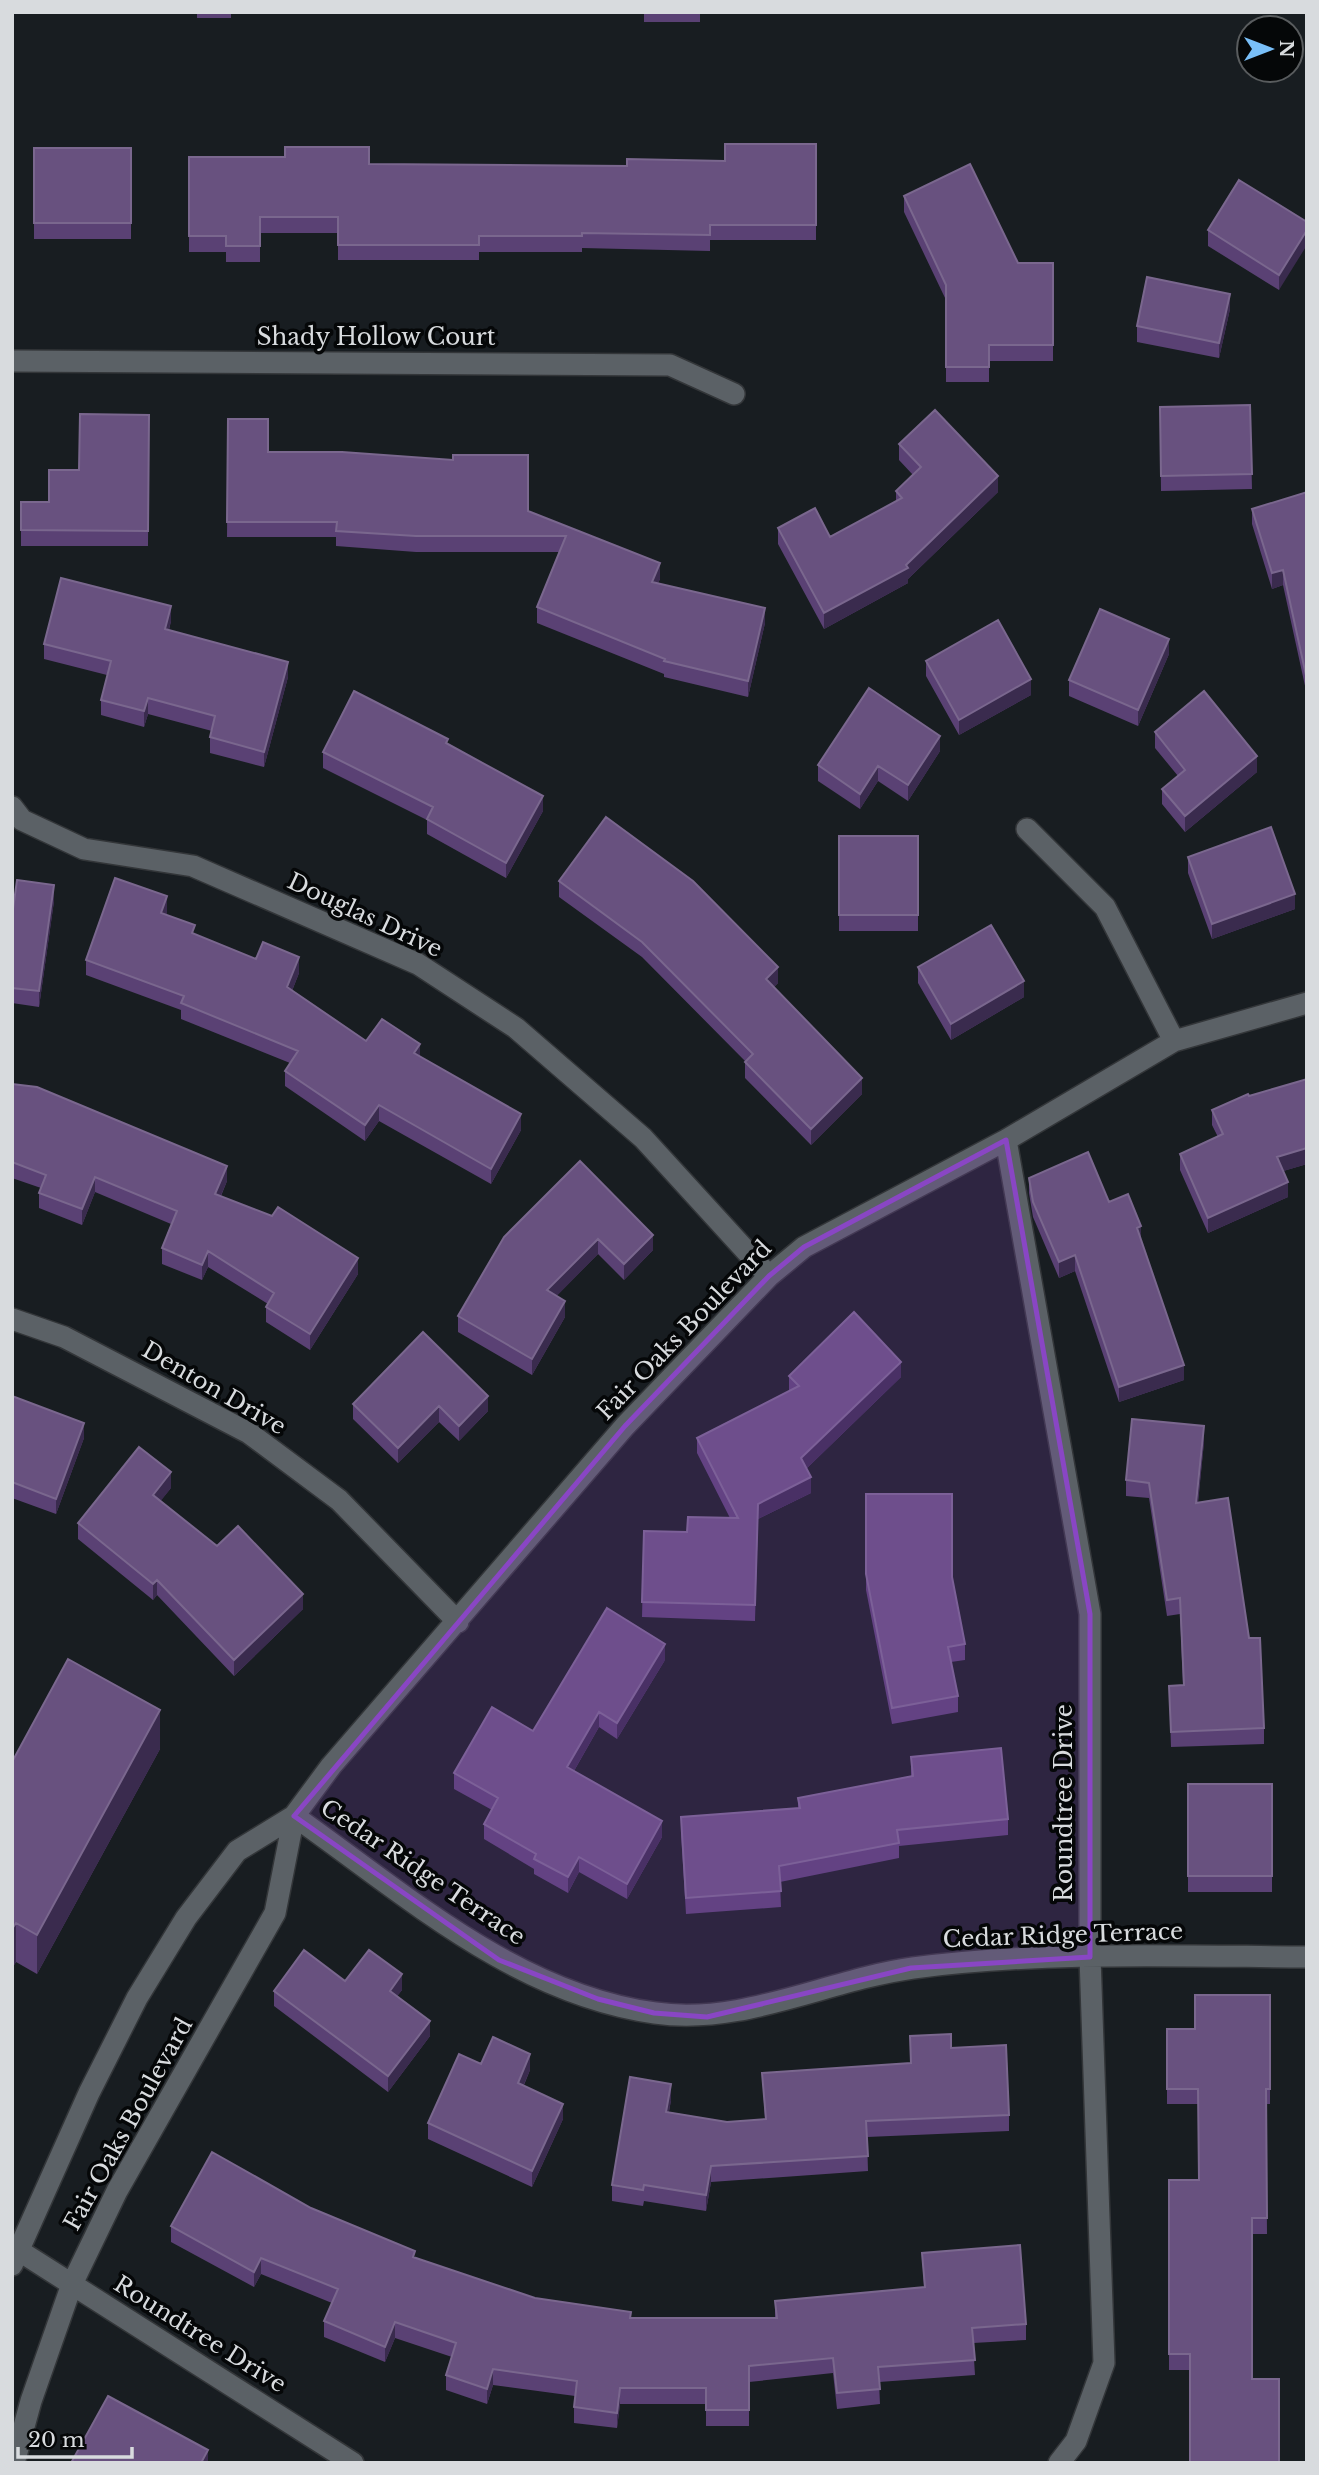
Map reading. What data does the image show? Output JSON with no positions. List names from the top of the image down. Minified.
{"streets":{"street":["Shady Hollow Court","Douglas Drive","Fair Oaks Boulevard","Denton Drive","Roundtree Drive","Cedar Ridge Terrace"]},"crossings":[["Douglas Drive","Fair Oaks Boulevard"],["Fair Oaks Boulevard","Denton Drive"],["Fair Oaks Boulevard","Roundtree Drive"],["Fair Oaks Boulevard","Cedar Ridge Terrace"],["Roundtree Drive","Cedar Ridge Terrace"]],"scale_bar":"20 m","north":"right"}
